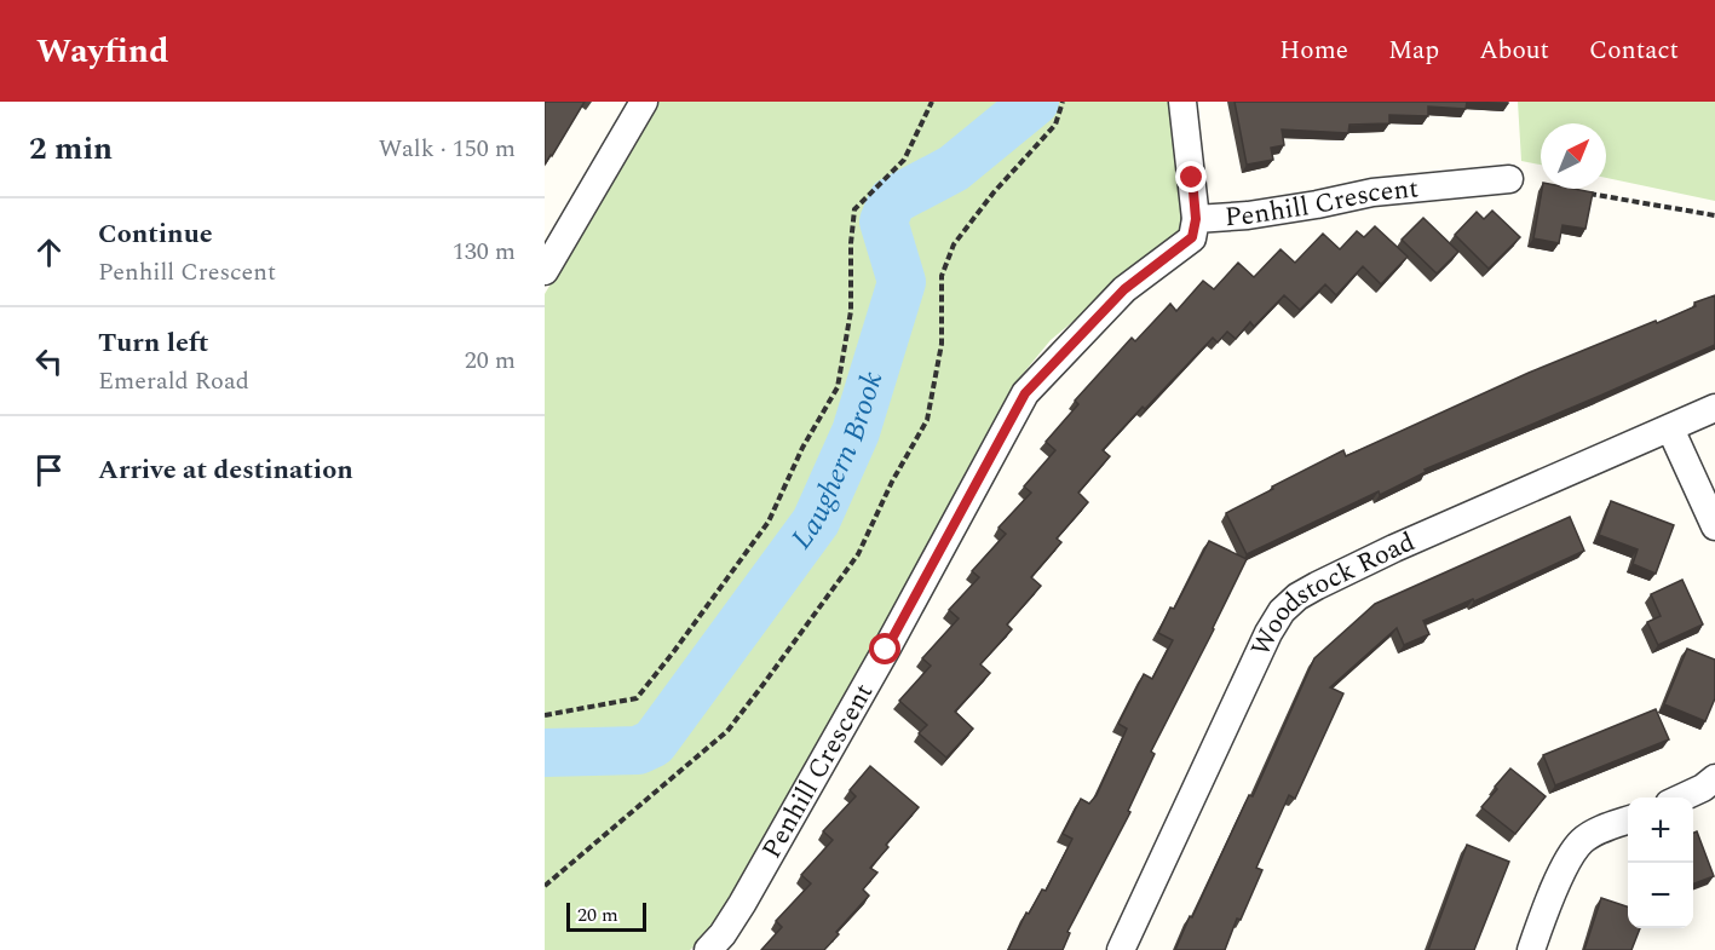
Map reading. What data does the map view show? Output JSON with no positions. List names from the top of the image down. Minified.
{"streets":{"street":["Penhill Crescent","Woodstock Road"]},"water":["Laughern Brook"],"scale_bar":"20 m","north":"top right","page":{"header":"Wayfind","nav":["Home","Map","About","Contact"],"heading":["2 min","Walk · 150 m"],"list":[["Continue","Penhill Crescent","130 m"],["Turn left","Emerald Road","20 m"],"Arrive at destination"],"map_buttons":["+","−"],"scale":"20 m"}}
